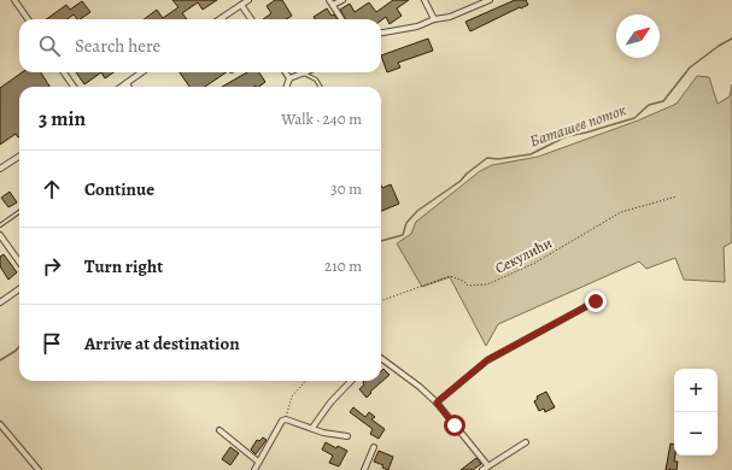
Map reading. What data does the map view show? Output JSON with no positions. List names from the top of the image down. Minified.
{"streets":{"path":["Секулићи"]},"water":["Баташев поток"],"north":"top right","page":{"search":"Search here","heading":["3 min","Walk · 240 m"],"list":[["Continue","30 m"],["Turn right","210 m"],"Arrive at destination"],"map_buttons":["+","−"]}}
